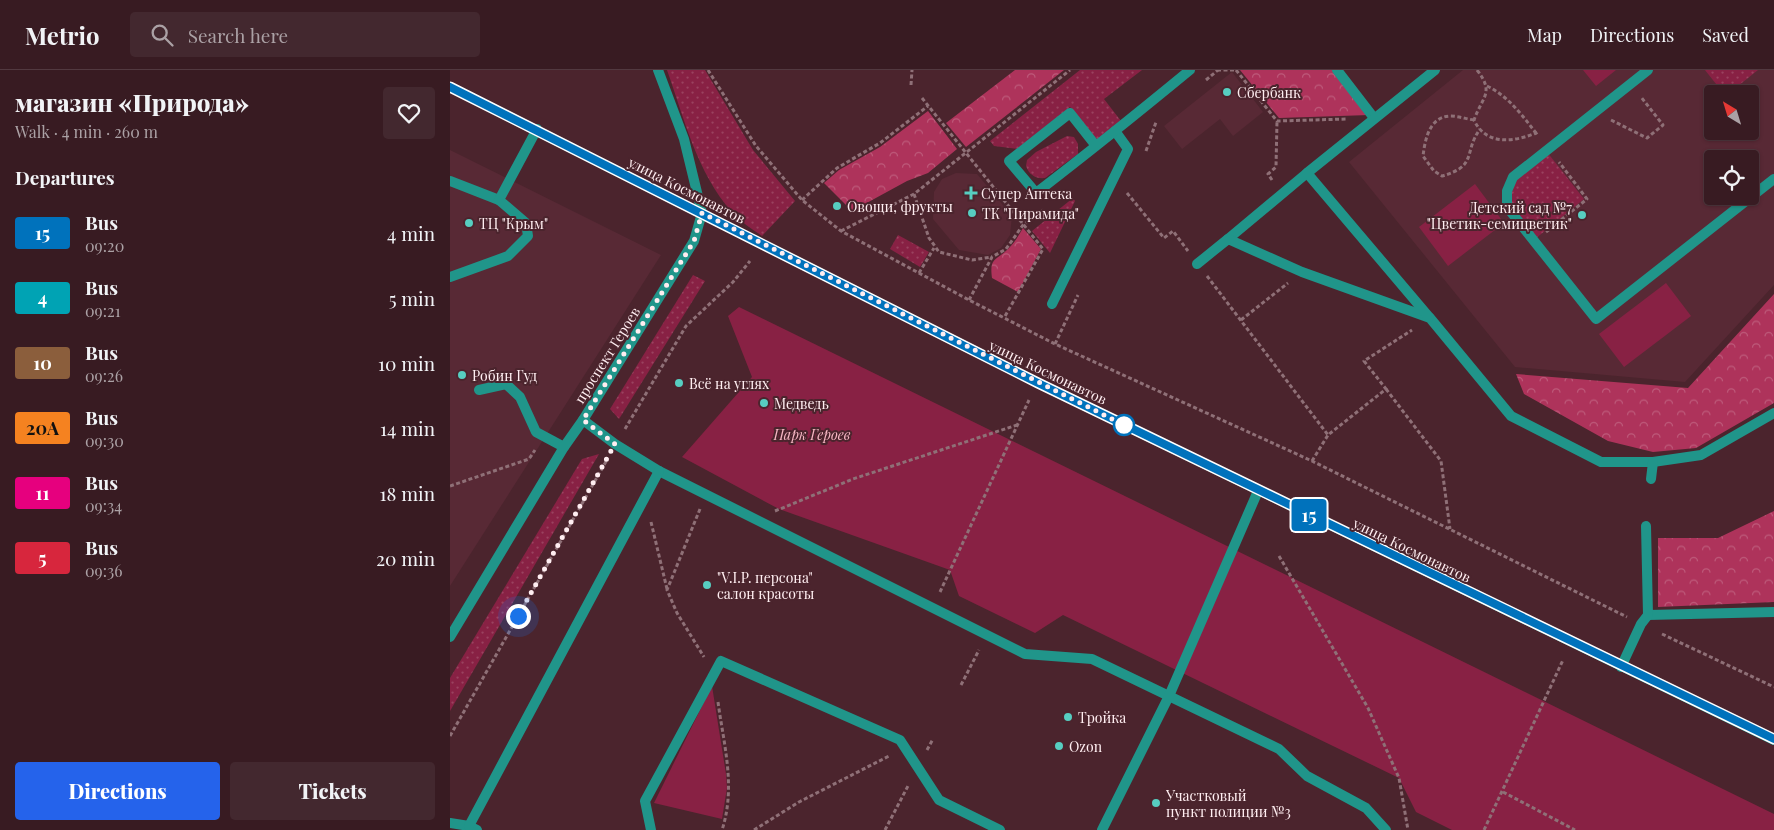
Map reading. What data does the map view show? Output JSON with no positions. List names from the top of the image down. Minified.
{"streets":{"street":["улица Космонавтов","проспект Героев"]},"crossings":[["улица Космонавтов","проспект Героев"]],"parks":["Парк Героев"],"places":{"other":["Сбербанк","Овощи, фрукты","ТК \"Пирамида\"","Детский сад №7 \"Цветик-семицветик\"","ТЦ \"Крым\"","Робин Гуд","Всё на углях","Медведь","\"V.I.P. персона\" cалон красоты","Тройка","Ozon","Участковый пункт полиции №3"],"health":["Супер Аптека"]},"lines":["bus line 15"],"north":"top left","page":{"header":"Metrio","search":"Search here","nav":["Map","Directions","Saved"],"heading":[["магазин «Природа»","Walk · 4 min · 260 m"],"Departures"],"on_map":"15","list":[{"mark":"15","name":"Bus","note":"09:20","value":"4 min"},{"mark":"4","name":"Bus","note":"09:21","value":"5 min"},{"mark":"10","name":"Bus","note":"09:26","value":"10 min"},{"mark":"20А","name":"Bus","note":"09:30","value":"14 min"},{"mark":"11","name":"Bus","note":"09:34","value":"18 min"},{"mark":"5","name":"Bus","note":"09:36","value":"20 min"}],"buttons":["Directions","Tickets"]}}
